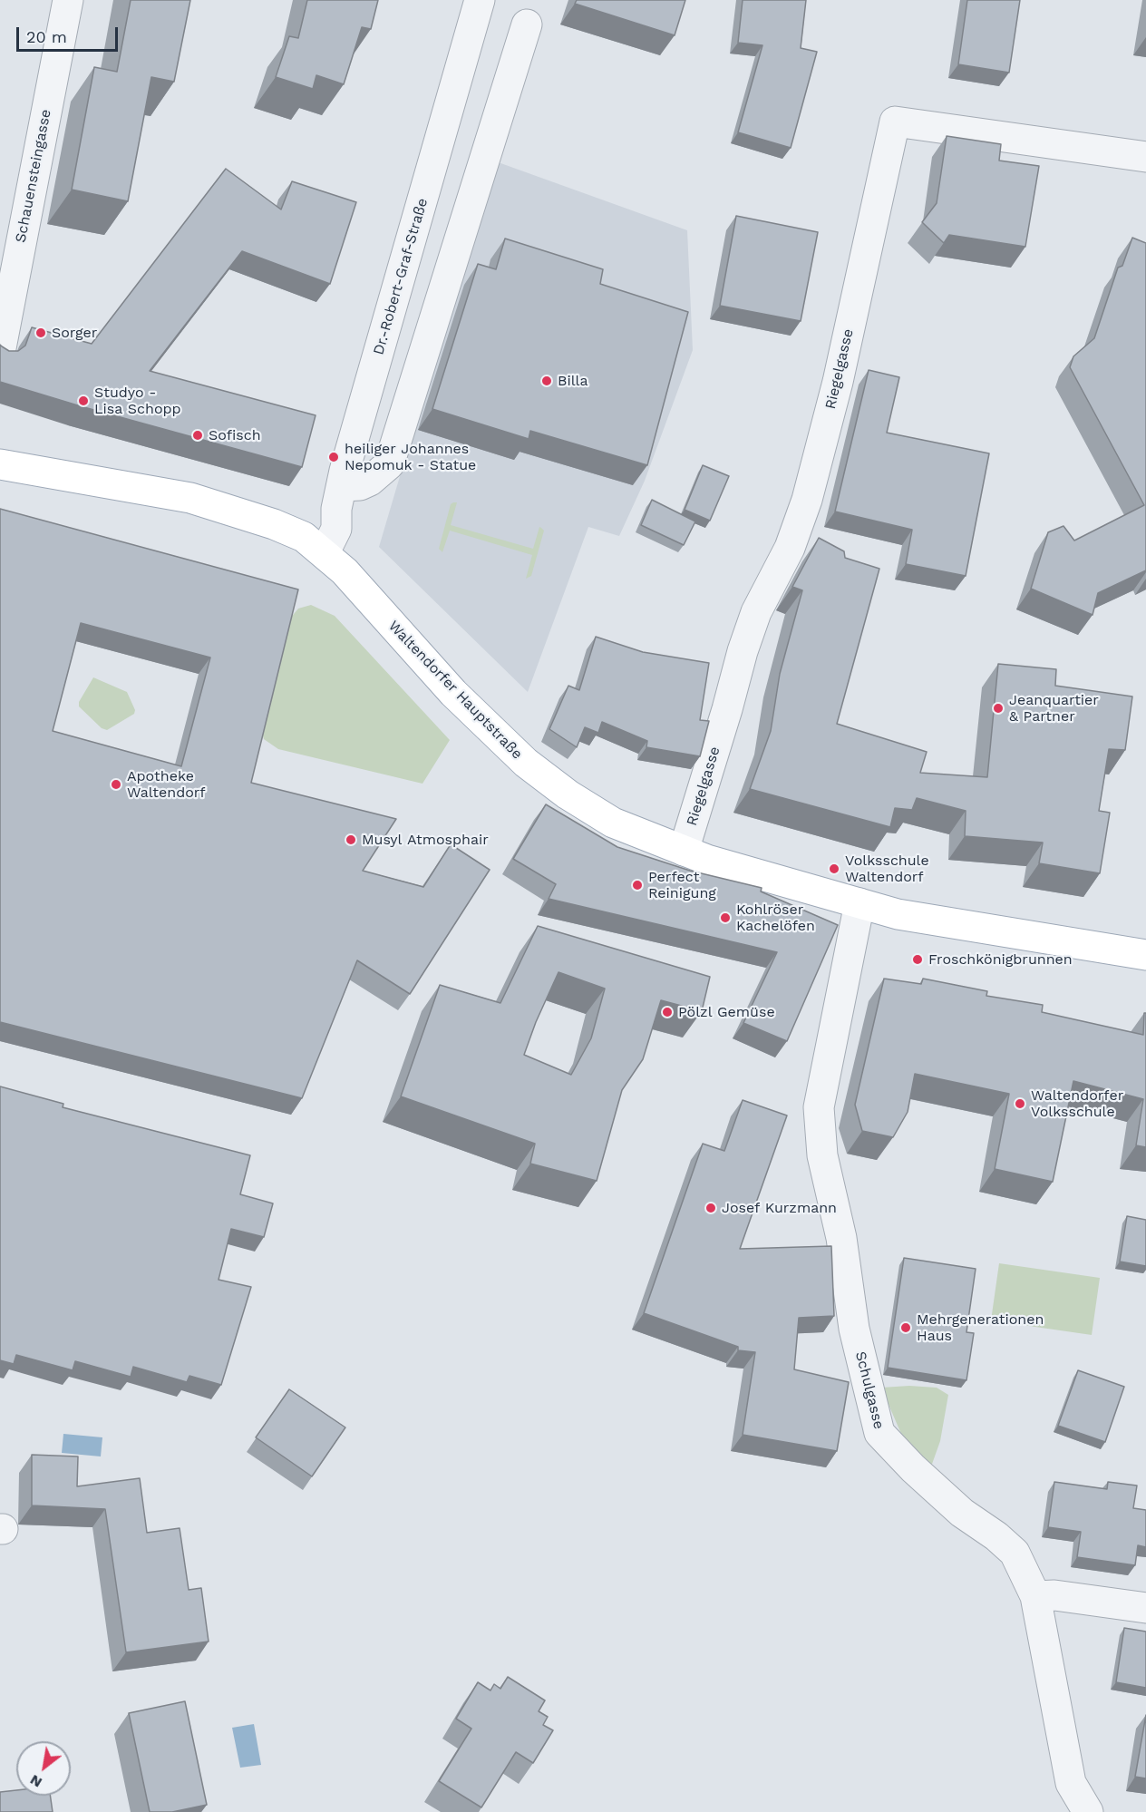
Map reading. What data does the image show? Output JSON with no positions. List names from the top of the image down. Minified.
{"streets":{"main road":["Waltendorfer Hauptstraße"],"street":["Schauensteingasse","Dr.-Robert-Graf-Straße","Riegelgasse","Schulgasse"]},"crossings":[["Dr.-Robert-Graf-Straße","Waltendorfer Hauptstraße"],["Riegelgasse","Waltendorfer Hauptstraße"],["Waltendorfer Hauptstraße","Schulgasse"]],"places":["Sorger","Billa","Studyo - Lisa Schopp","Sofisch","heiliger Johannes Nepomuk - Statue","Jeanquartier & Partner","Apotheke Waltendorf","Musyl Atmosphair","Volksschule Waltendorf","Perfect Reinigung","Kohlröser Kachelöfen","Froschkönigbrunnen","Pölzl Gemüse","Waltendorfer Volksschule","Josef Kurzmann","Mehrgenerationen Haus"],"scale_bar":"20 m","north":"bottom left"}
